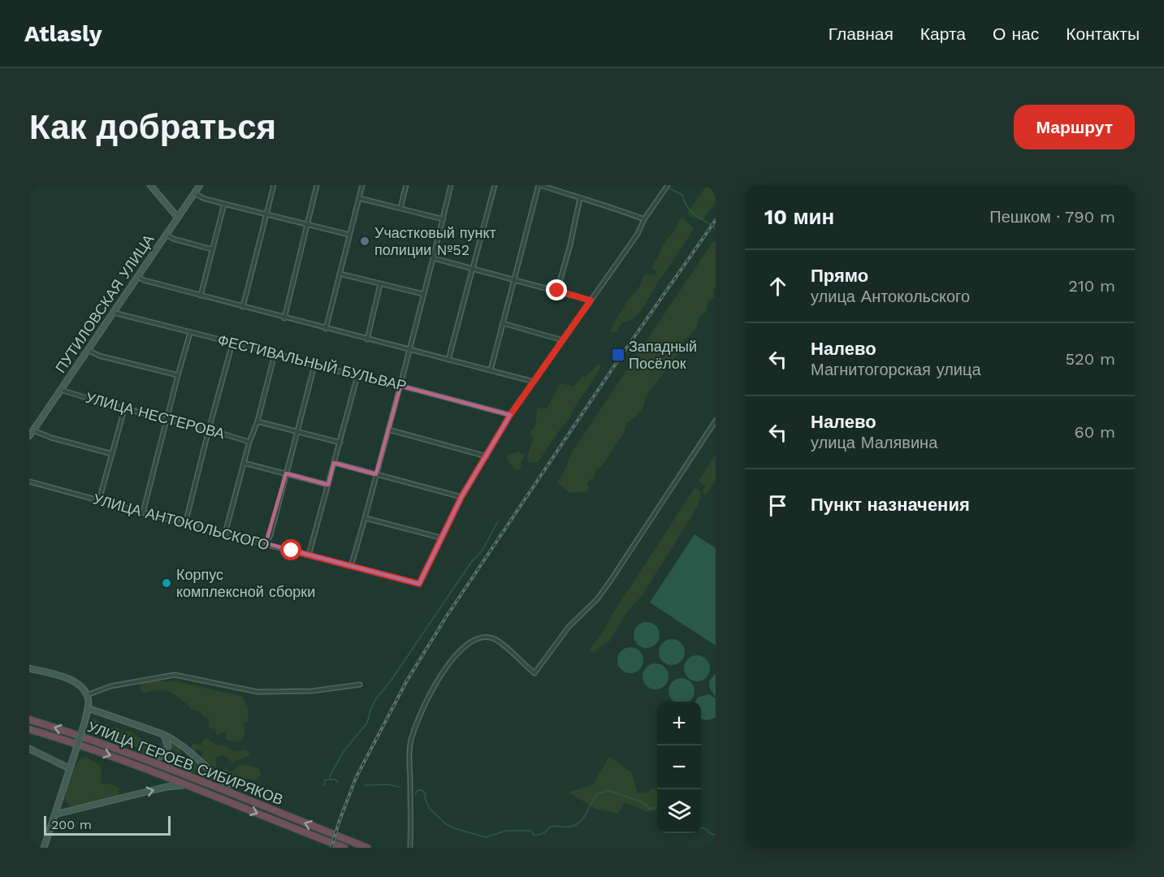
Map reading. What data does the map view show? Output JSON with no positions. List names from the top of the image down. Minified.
{"streets":{"highway":["УЛИЦА ГЕРОЕВ СИБИРЯКОВ"],"street":["ПУТИЛОВСКАЯ УЛИЦА","ФЕСТИВАЛЬНЫЙ БУЛЬВАР","УЛИЦА НЕСТЕРОВА","УЛИЦА АНТОКОЛЬСКОГО"]},"crossings":[["ПУТИЛОВСКАЯ УЛИЦА","ФЕСТИВАЛЬНЫЙ БУЛЬВАР"],["ПУТИЛОВСКАЯ УЛИЦА","УЛИЦА НЕСТЕРОВА"]],"places":{"other":["Участковый пункт полиции №52","Корпус комплексной сборки"],"transit":["Западный Посёлок"]},"scale_bar":"200 m","page":{"header":"Atlasly","nav":["Главная","Карта","О нас","Контакты"],"buttons":"Маршрут","title":"Как добраться","heading":["10 мин","Пешком · 790 m"],"list":[["Прямо","улица Антокольского","210 m"],["Налево","Магнитогорская улица","520 m"],["Налево","улица Малявина","60 m"],"Пункт назначения"],"map_buttons":["+","−"],"scale":"200 m"}}
